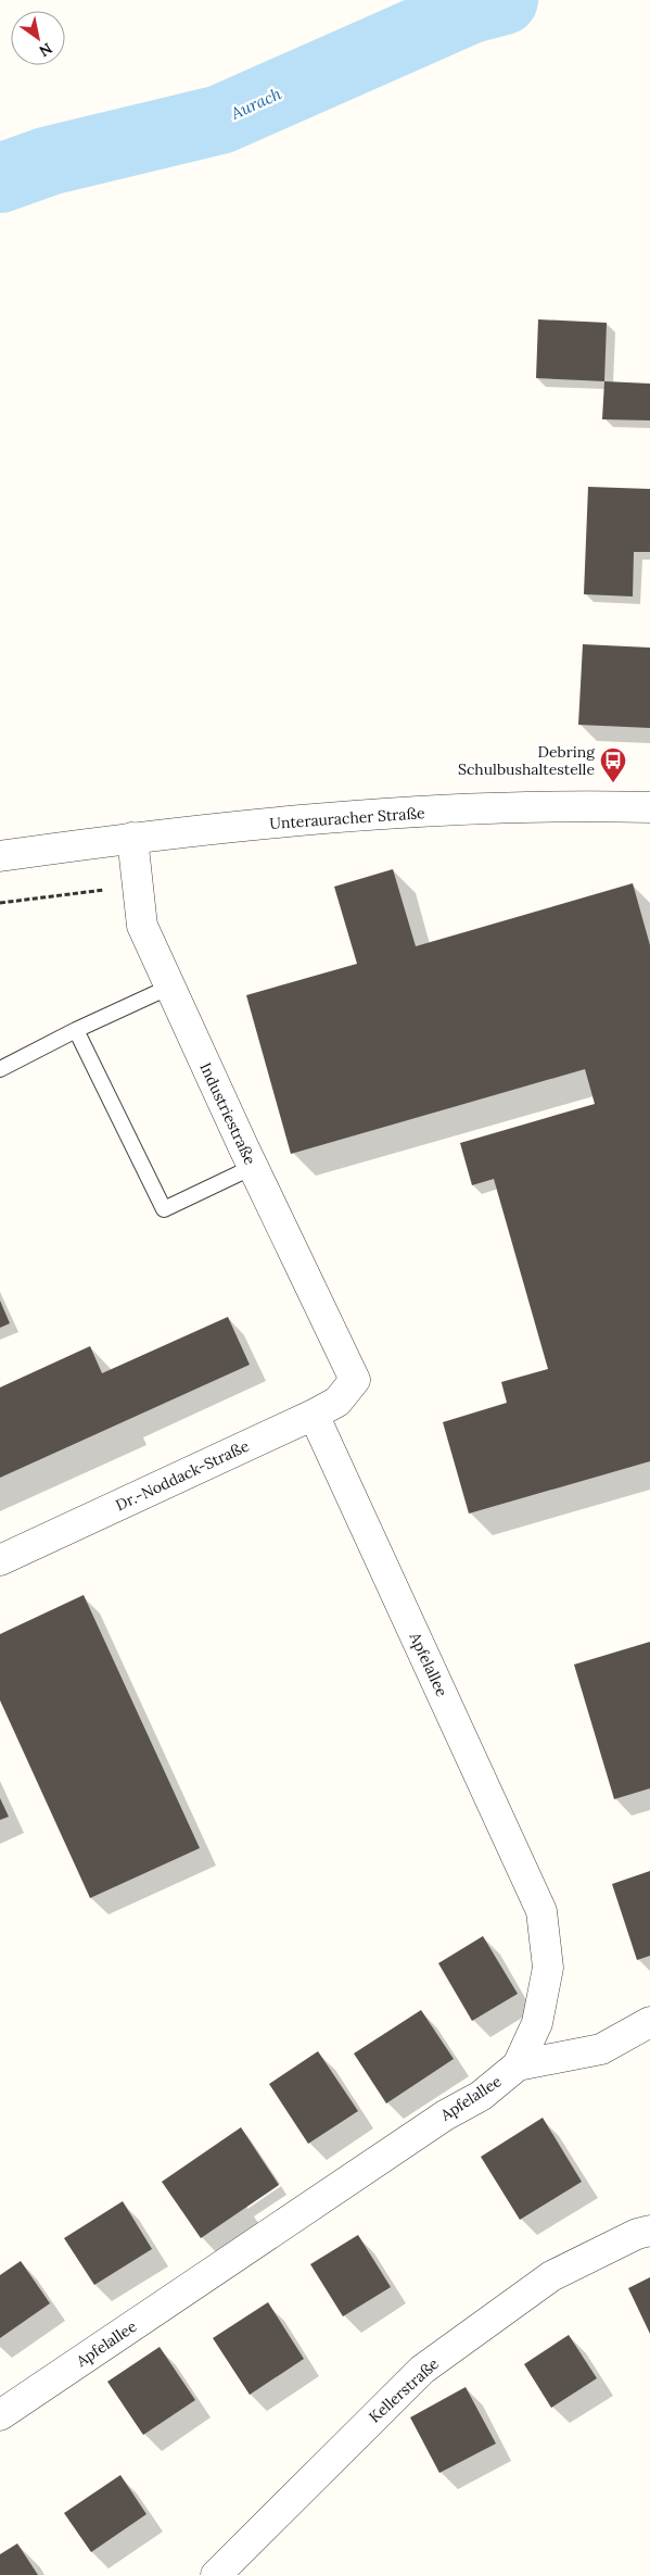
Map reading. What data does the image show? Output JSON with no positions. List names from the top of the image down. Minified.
{"streets":{"street":["Unterauracher Straße","Industriestraße","Dr.-Noddack-Straße","Apfelallee","Kellerstraße"]},"crossings":[["Unterauracher Straße","Industriestraße"],["Industriestraße","Dr.-Noddack-Straße"],["Dr.-Noddack-Straße","Apfelallee"]],"water":["Aurach"],"places":{"bus stop":["Debring Schulbushaltestelle"]},"north":"bottom right"}
